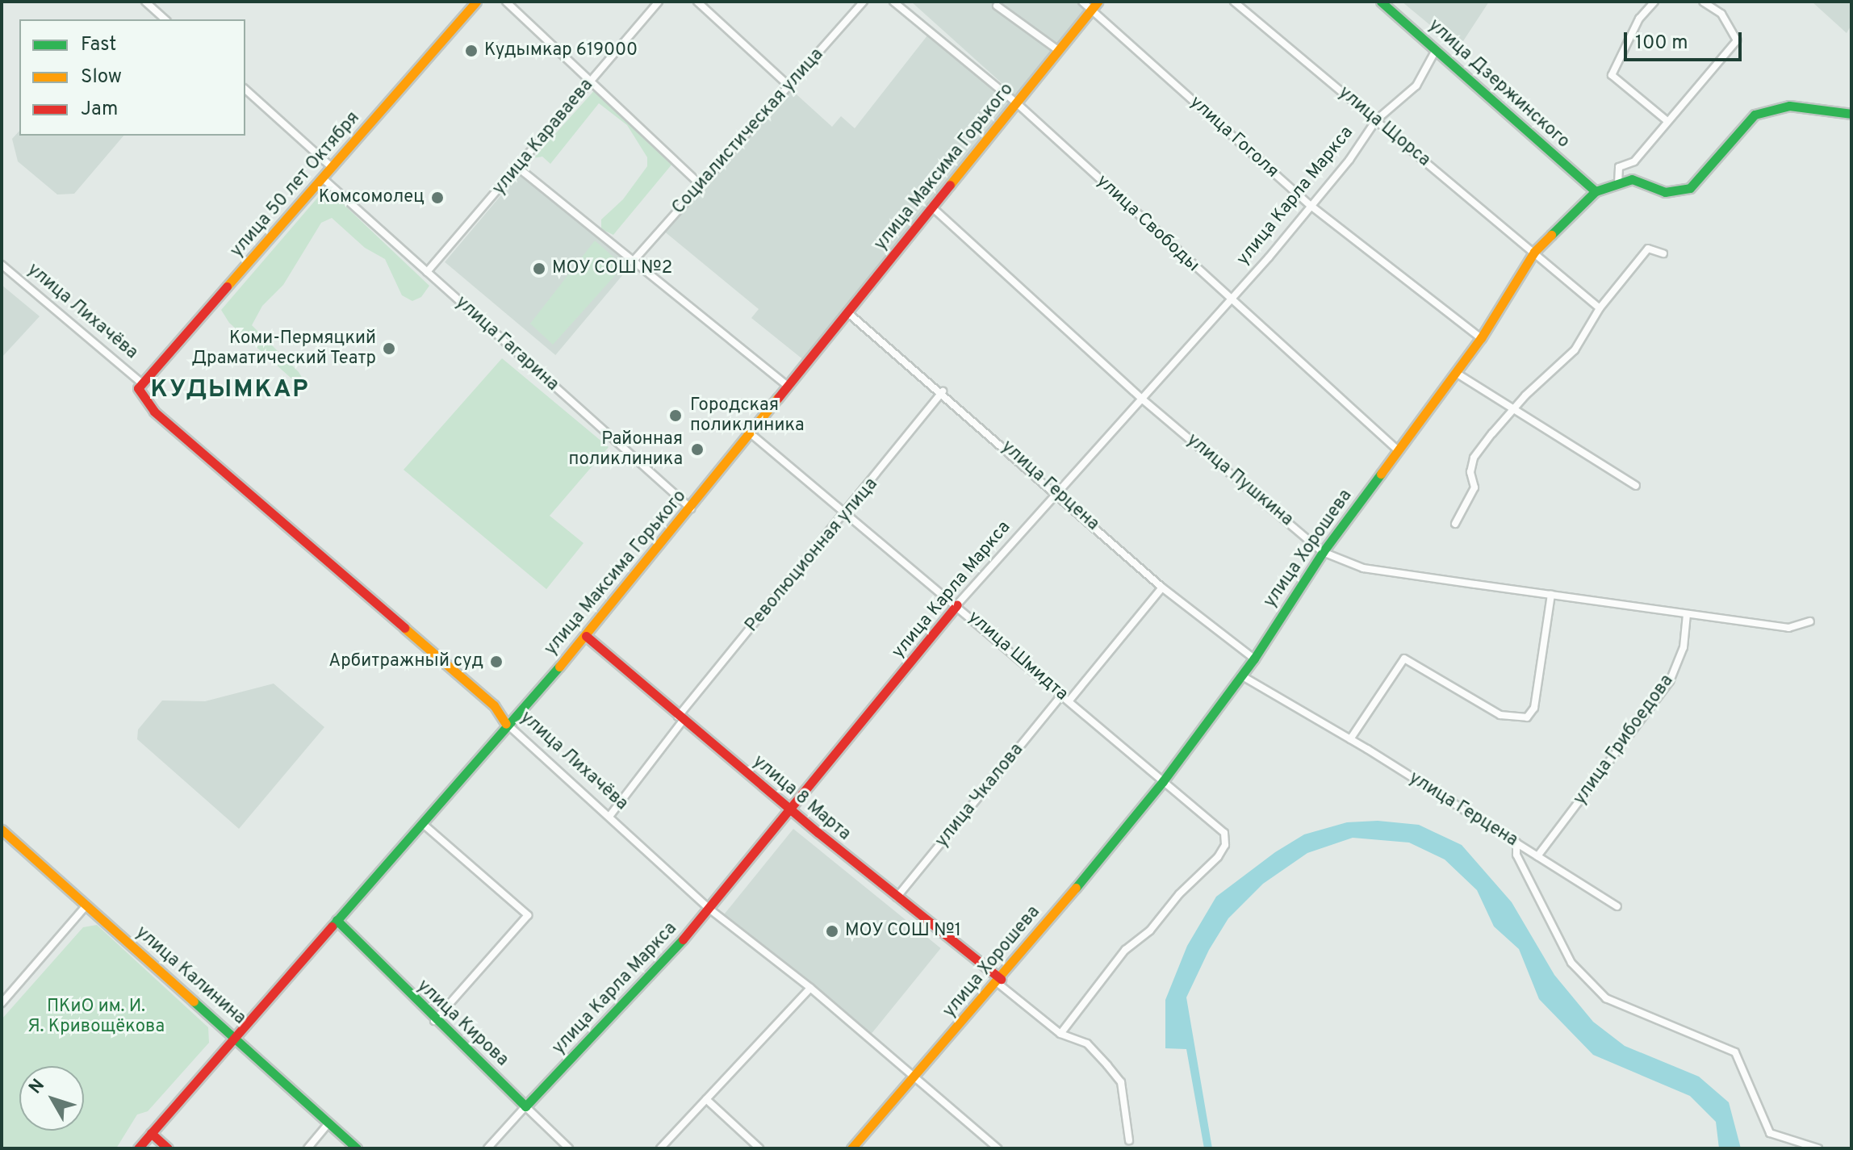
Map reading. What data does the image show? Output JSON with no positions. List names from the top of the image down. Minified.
{"streets":{"street":["улица Дзержинского","улица Щорса","Социалистическая улица","улица Караваева","улица Гоголя","улица Максима Горького","улица 50 лет Октября","улица Карла Маркса","улица Свободы","улица Лихачёва","улица Гагарина","улица Пушкина","улица Герцена","улица Хорошева","Революционная улица","улица Шмидта","улица Грибоедова","улица Чкалова","улица 8 Марта","улица Калинина","улица Кирова"]},"crossings":[["улица Дзержинского","улица Карла Маркса"],["улица Дзержинского","улица Хорошева"],["улица Щорса","улица Карла Маркса"],["улица Щорса","улица Хорошева"],["улица Караваева","улица Гагарина"],["улица Гоголя","улица Максима Горького"],["улица Гоголя","улица Карла Маркса"],["улица Гоголя","улица Хорошева"],["улица Максима Горького","улица Свободы"],["улица Максима Горького","улица Лихачёва"],["улица Максима Горького","улица Гагарина"],["улица Максима Горького","улица Пушкина"],["улица Максима Горького","улица Герцена"],["улица Максима Горького","улица Шмидта"],["улица Максима Горького","улица 8 Марта"],["улица Максима Горького","улица Калинина"],["улица Максима Горького","улица Кирова"],["улица 50 лет Октября","улица Лихачёва"],["улица 50 лет Октября","улица Гагарина"],["улица Карла Маркса","улица Свободы"],["улица Карла Маркса","улица Лихачёва"],["улица Карла Маркса","улица Пушкина"],["улица Карла Маркса","улица Герцена"],["улица Карла Маркса","улица Шмидта"],["улица Карла Маркса","улица 8 Марта"],["улица Карла Маркса","улица Кирова"],["улица Свободы","улица Хорошева"],["улица Лихачёва","улица Хорошева"],["улица Лихачёва","Революционная улица"],["улица Пушкина","улица Хорошева"],["улица Пушкина","улица Грибоедова"],["улица Герцена","улица Хорошева"],["улица Герцена","Революционная улица"],["улица Герцена","улица Грибоедова"],["улица Хорошева","улица Шмидта"],["улица Хорошева","улица 8 Марта"],["Революционная улица","улица Шмидта"],["Революционная улица","улица 8 Марта"],["улица Шмидта","улица Чкалова"],["улица Чкалова","улица 8 Марта"]],"districts":["КУДЫМКАР"],"parks":["ПКиО им. И. Я. Кривощёкова"],"places":["Кудымкар 619000","Комсомолец","МОУ СОШ №2","Коми-Пермяцкий Драматический Театр","Городская поликлиника","Районная поликлиника","Арбитражный суд","МОУ СОШ №1"],"legend":["Fast","Slow","Jam"],"scale_bar":"100 m","north":"top left"}
